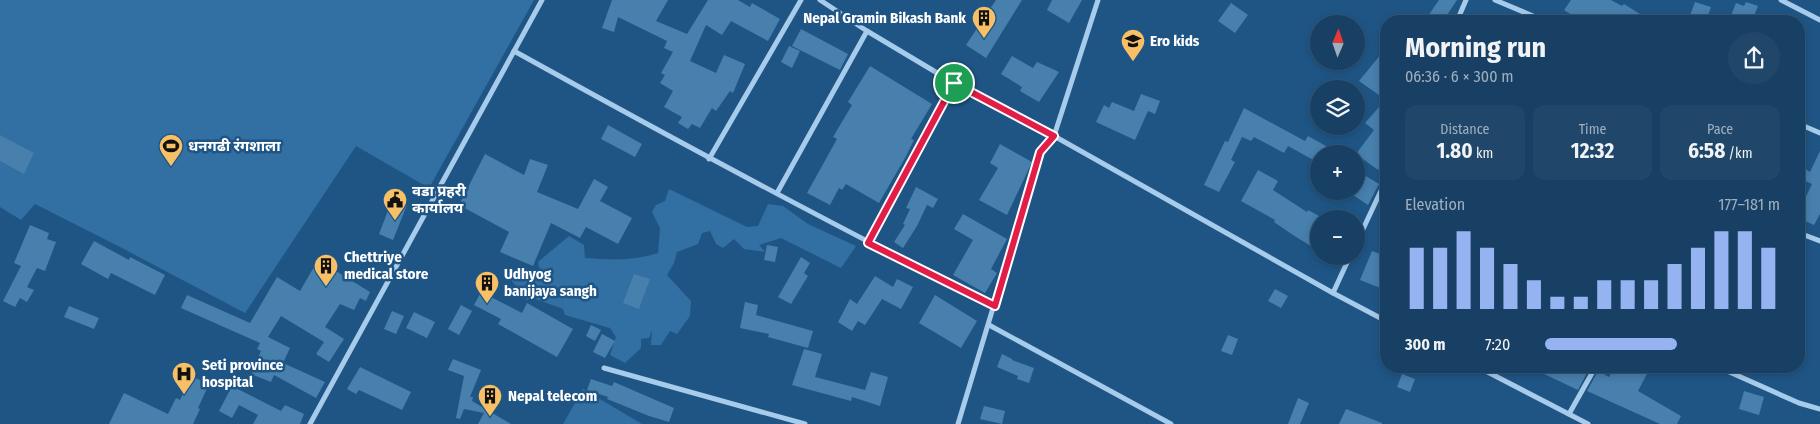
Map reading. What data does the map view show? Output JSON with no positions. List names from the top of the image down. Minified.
{"places":{"building":["Nepal Gramin Bikash Bank","Chettriye medical store","Udhyog banijaya sangh","Nepal telecom"],"school or university":["Ero kids"],"sports":["धनगढी रंगशाला"],"public building":["वडा प्रहरी कार्यालय"],"hospital":["Seti province hospital"]},"north":"top","page":{"map_buttons":["+","−"],"heading":["Morning run","06:36 · 6 × 300 m"],"stats":[["Distance","1.80 km"],["Time","12:32"],["Pace","6:58 /km"]],"chart":["Elevation","177–181 m"],"list":[{"name":"300 m","note":"7:20"}]}}
